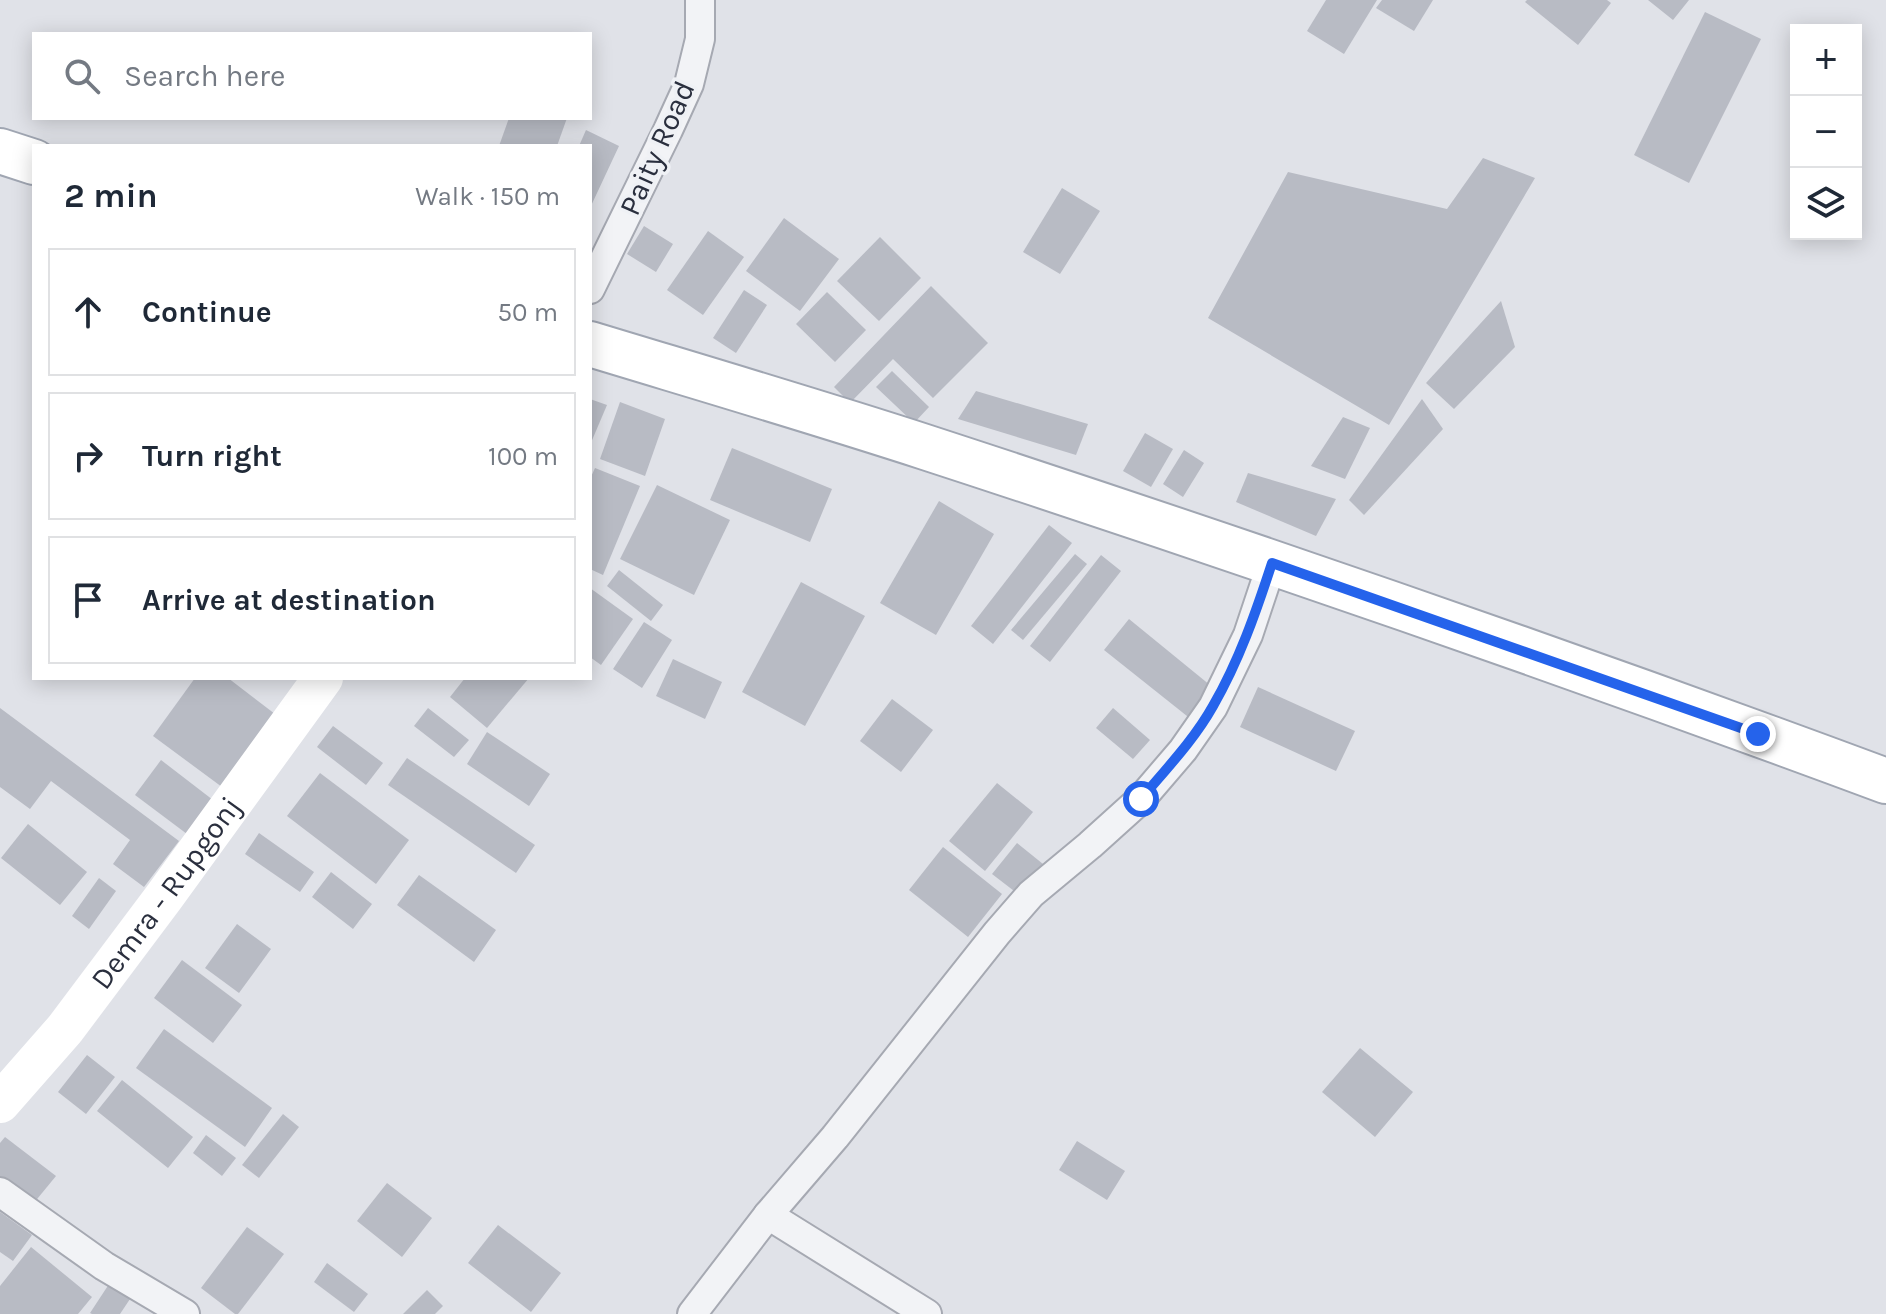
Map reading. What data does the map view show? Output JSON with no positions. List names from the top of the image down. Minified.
{"streets":{"street":["Paity Road","Demra - Rupgonj"]},"page":{"map_buttons":["+","−"],"search":"Search here","heading":["2 min","Walk · 150 m"],"list":[["Continue","50 m"],["Turn right","100 m"],"Arrive at destination"]}}
